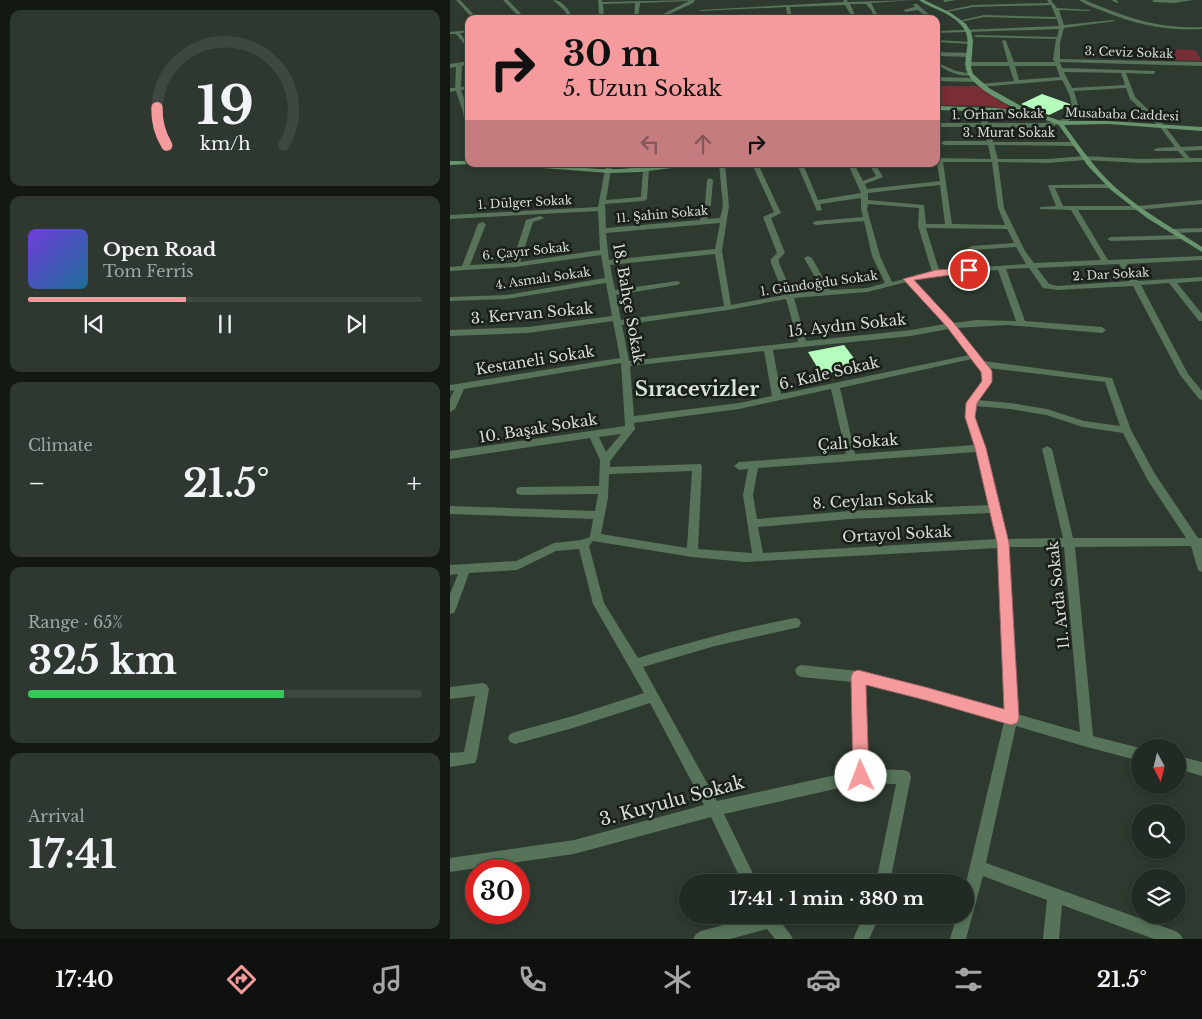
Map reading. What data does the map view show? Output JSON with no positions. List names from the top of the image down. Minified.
{"streets":{"main road":["Musababa Caddesi"],"street":["3. Ceviz Sokak","1. Orhan Sokak","3. Murat Sokak","1. Dülger Sokak","11. Şahin Sokak","6. Çayır Sokak","2. Dar Sokak","4. Asmalı Sokak","1. Gündoğdu Sokak","18. Bahçe Sokak","3. Kervan Sokak","15. Aydın Sokak","Kestaneli Sokak","6. Kale Sokak","10. Başak Sokak","Çalı Sokak","8. Ceylan Sokak","Ortayol Sokak","11. Arda Sokak","3. Kuyulu Sokak"]},"crossings":[["1. Orhan Sokak","Musababa Caddesi"],["1. Orhan Sokak","2. Dar Sokak"],["3. Murat Sokak","2. Dar Sokak"],["1. Dülger Sokak","18. Bahçe Sokak"],["11. Şahin Sokak","18. Bahçe Sokak"],["6. Çayır Sokak","18. Bahçe Sokak"],["2. Dar Sokak","1. Gündoğdu Sokak"],["4. Asmalı Sokak","18. Bahçe Sokak"],["1. Gündoğdu Sokak","18. Bahçe Sokak"],["1. Gündoğdu Sokak","3. Kervan Sokak"],["18. Bahçe Sokak","3. Kervan Sokak"],["18. Bahçe Sokak","15. Aydın Sokak"],["18. Bahçe Sokak","Kestaneli Sokak"],["18. Bahçe Sokak","6. Kale Sokak"],["18. Bahçe Sokak","10. Başak Sokak"],["15. Aydın Sokak","Kestaneli Sokak"],["6. Kale Sokak","10. Başak Sokak"],["Ortayol Sokak","11. Arda Sokak"]],"districts":["Sıracevizler"],"north":"bottom","page":{"turn":["30 m","5. Uzun Sokak"],"song":["Open Road","Tom Ferris"],"tile":["Climate",["Range · 65%","325 km"],["Arrival","17:41"]],"heat":["−","21.5°","+"],"limit":"30","trip":"17:41 · 1 min · 380 m","tabs":["17:40","21.5°"],"gauge":["19","km/h"]}}
